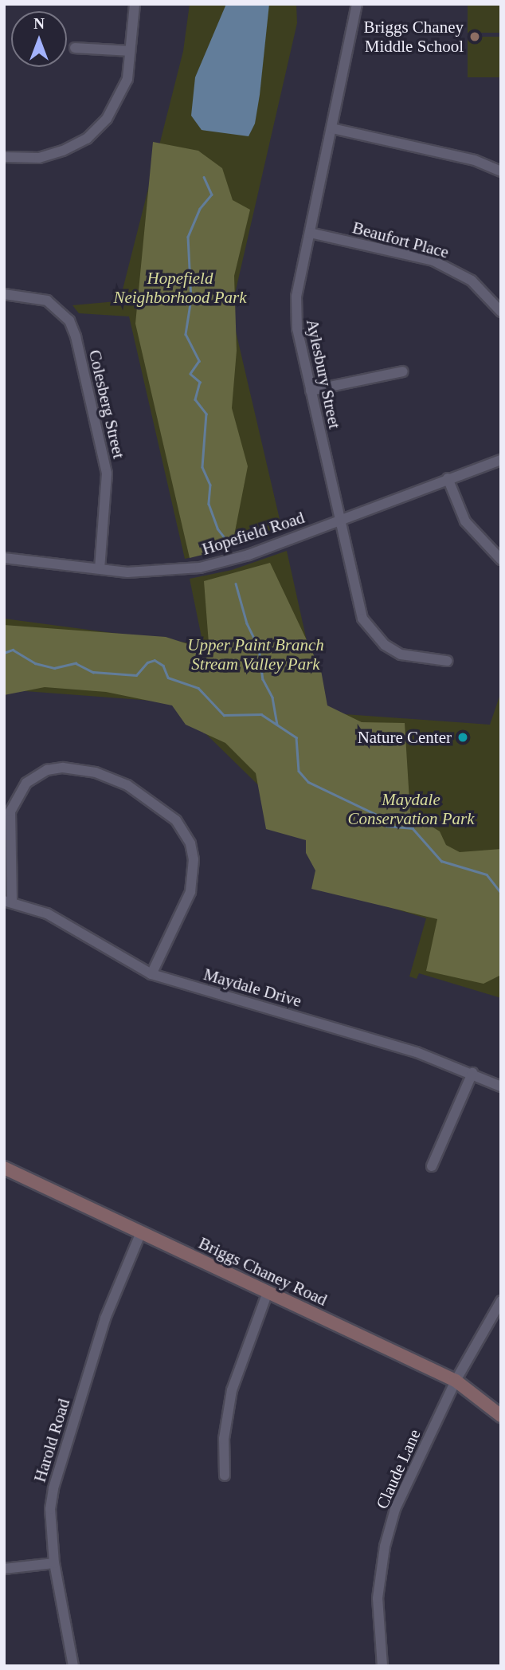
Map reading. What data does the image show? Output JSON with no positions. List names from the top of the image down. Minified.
{"streets":{"main road":["Briggs Chaney Road"],"street":["Beaufort Place","Aylesbury Street","Colesberg Street","Hopefield Road","Maydale Drive","Harold Road","Claude Lane"]},"crossings":[["Beaufort Place","Aylesbury Street"],["Aylesbury Street","Hopefield Road"],["Colesberg Street","Hopefield Road"],["Briggs Chaney Road","Harold Road"],["Briggs Chaney Road","Claude Lane"]],"parks":["Hopefield Neighborhood Park","Upper Paint Branch Stream Valley Park","Maydale Conservation Park"],"places":["Briggs Chaney Middle School","Nature Center"],"north":"top"}
